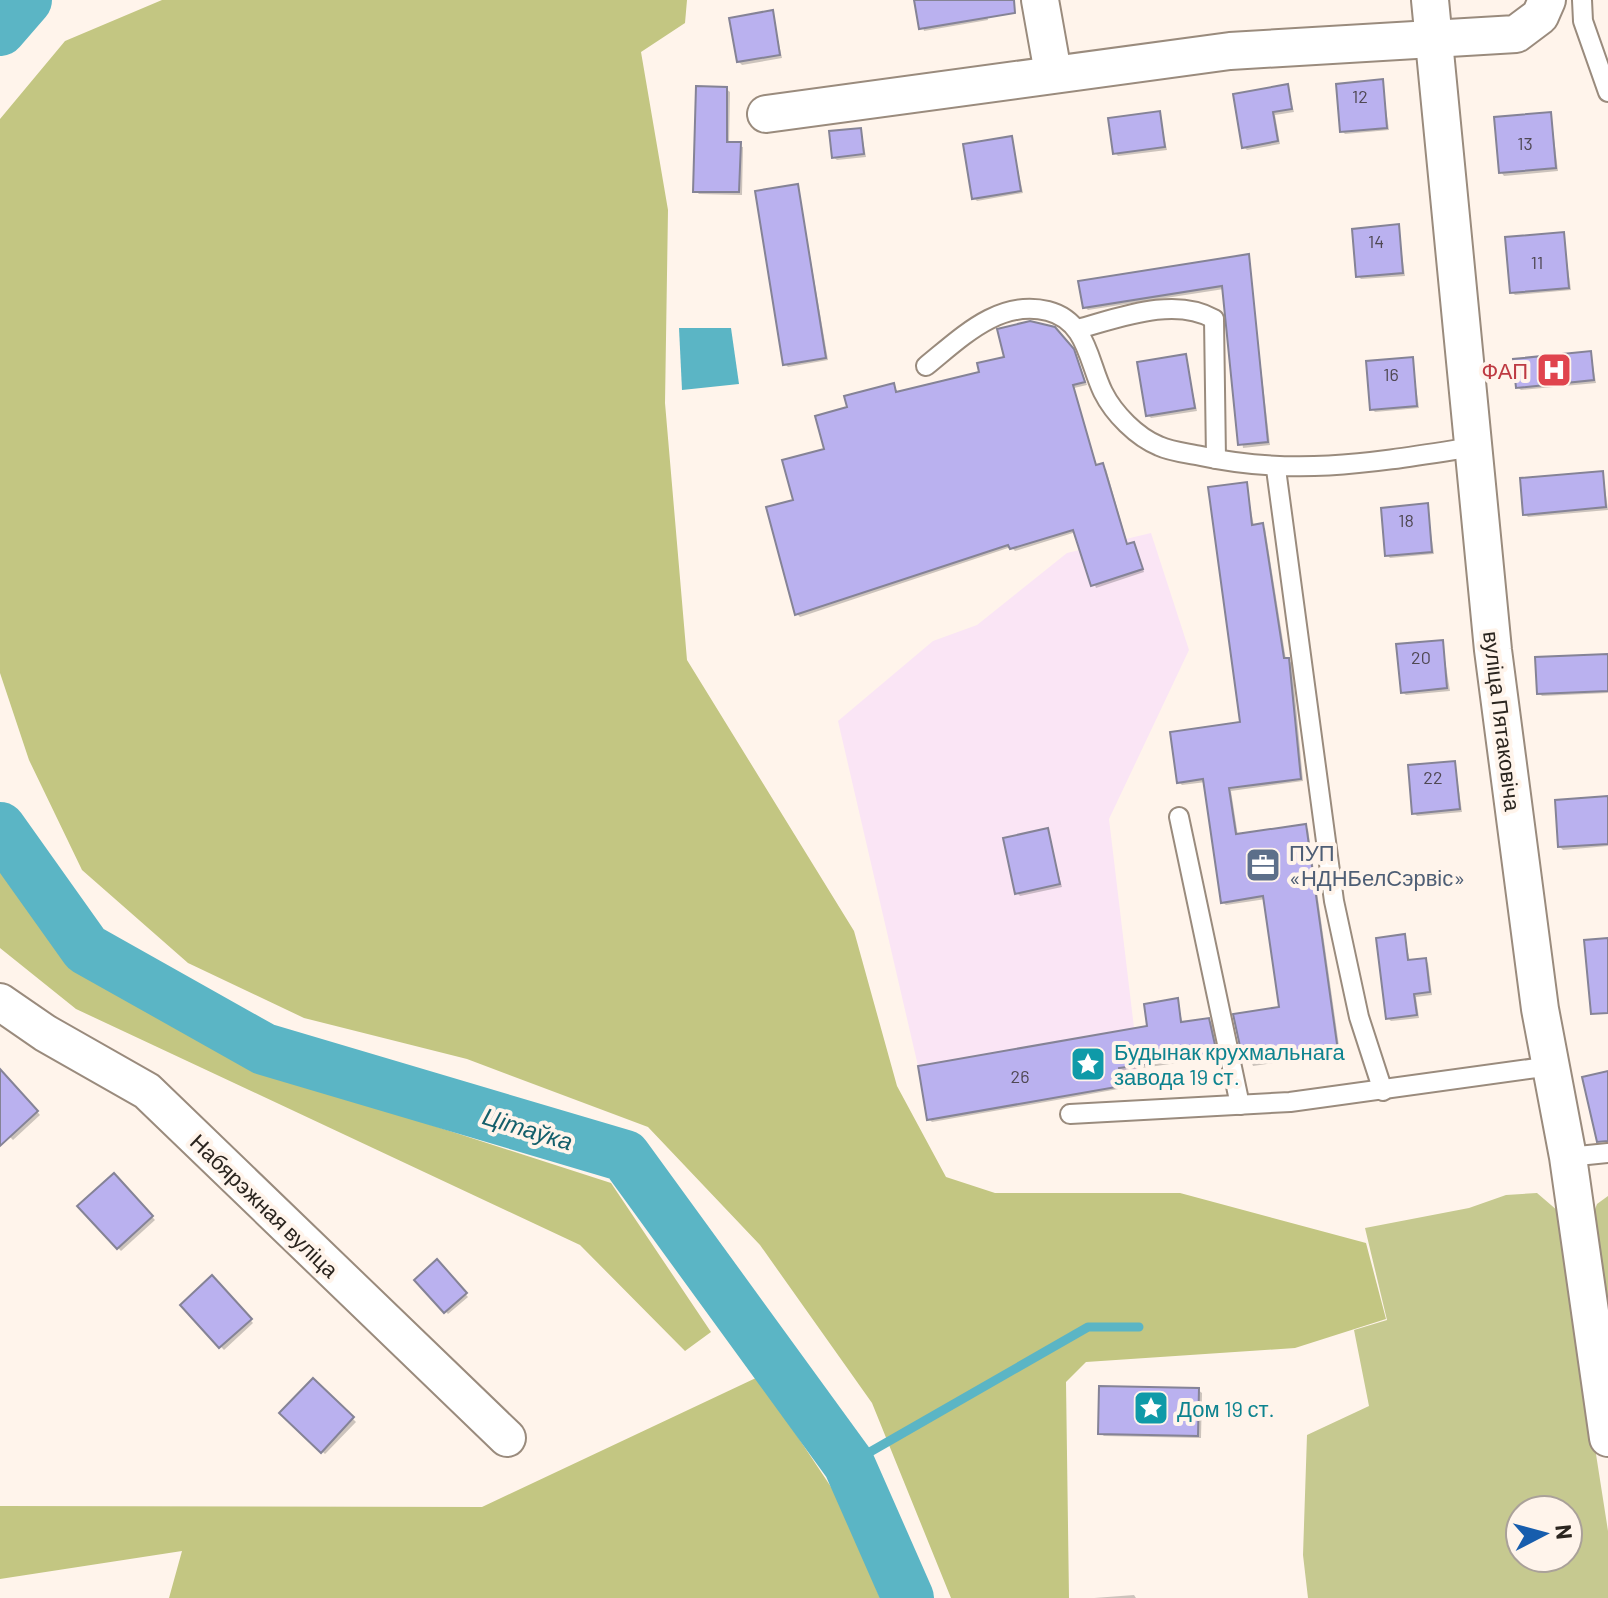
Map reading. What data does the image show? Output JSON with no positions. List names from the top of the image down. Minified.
{"streets":{"street":["вуліца Пятаковіча","Набярэжная вуліца"]},"water":["Цітаўка"],"places":{"hospital":["ФАП"],"office":["ПУП «НДНБелСэрвіс»"],"place":["Будынак крухмальнага завода 19 ст.","Дом 19 ст."]},"house_numbers":["12","13","14","11","16","18","20","22","26"],"north":"right"}
